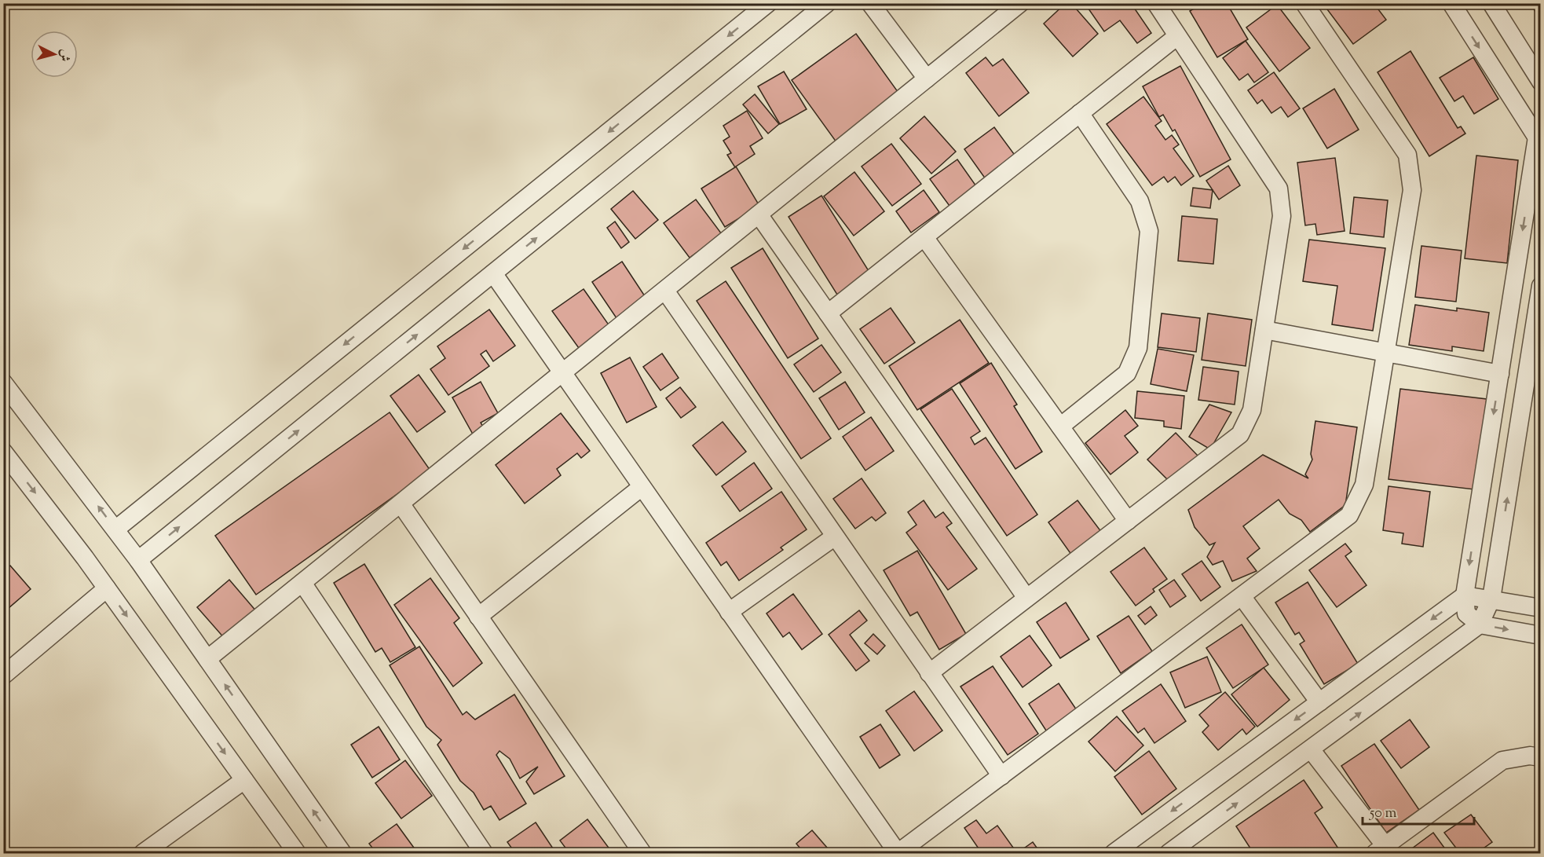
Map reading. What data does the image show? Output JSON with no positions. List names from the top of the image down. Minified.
{"scale_bar":"50 m","north":"right"}
